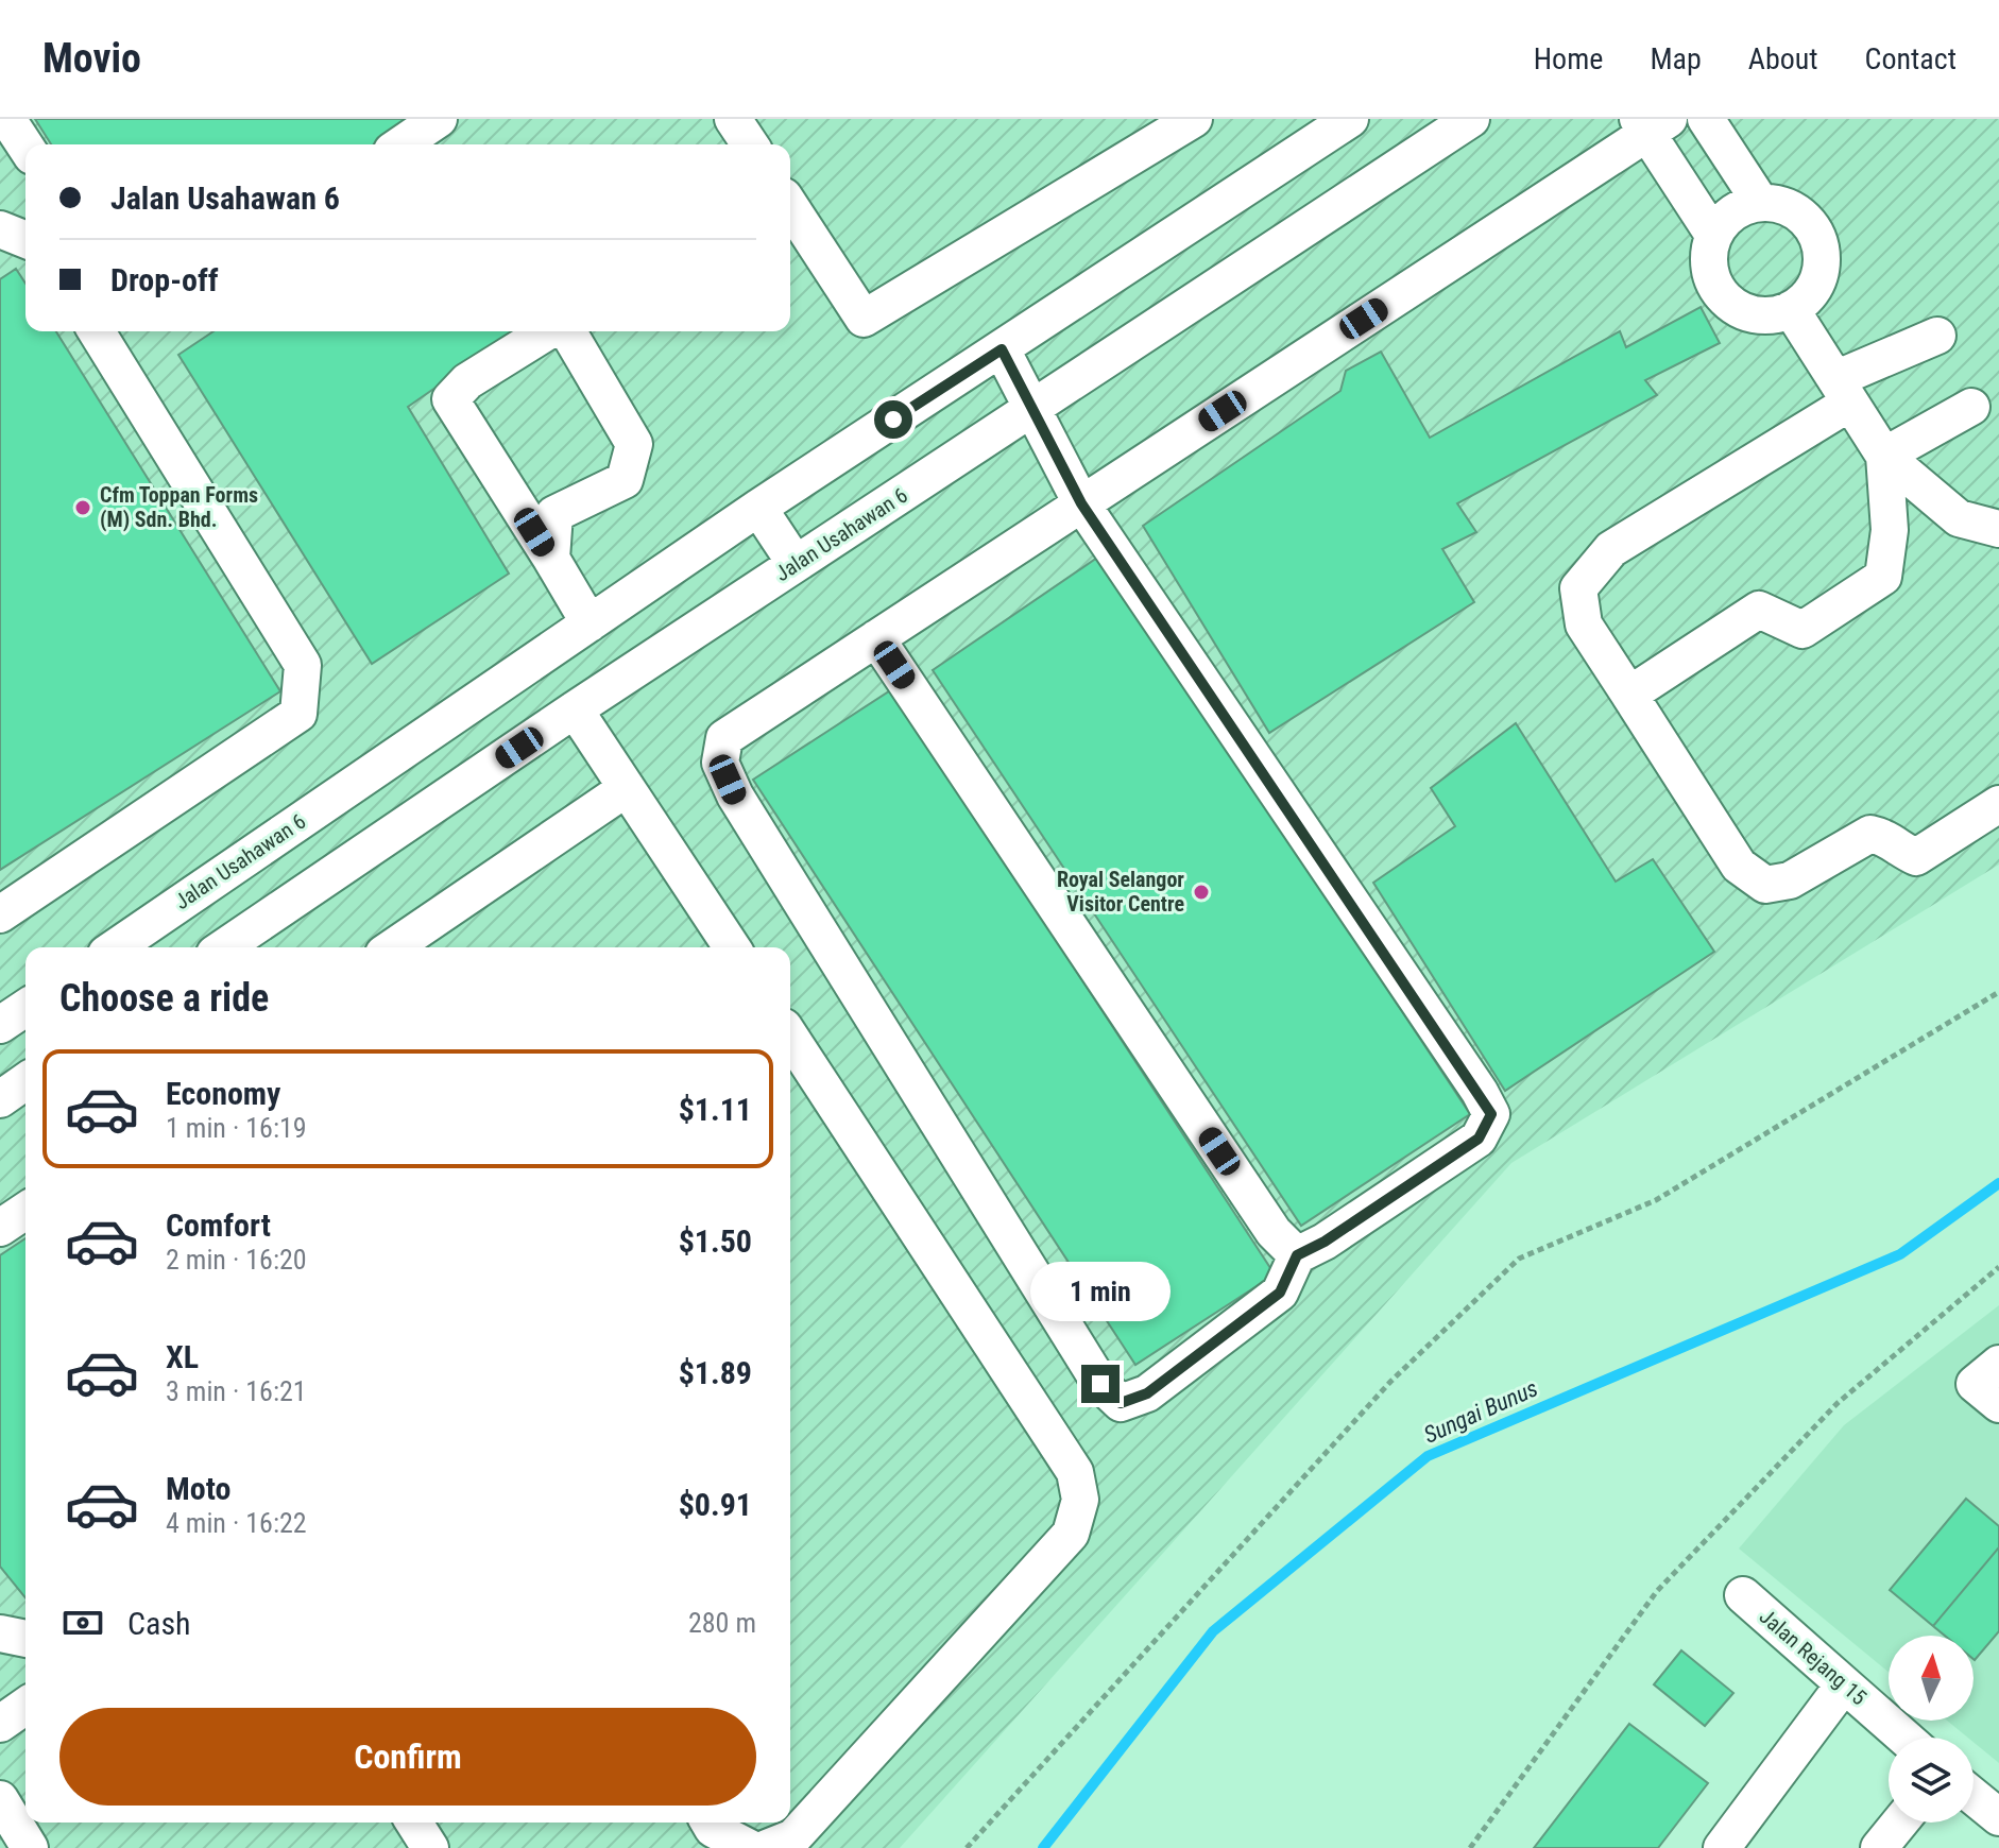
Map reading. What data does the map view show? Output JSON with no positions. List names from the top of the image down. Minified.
{"streets":{"street":["Jalan Usahawan 6","Jalan Rejang 15"]},"water":["Sungai Bunus"],"places":["Cfm Toppan Forms (M) Sdn. Bhd.","Royal Selangor Visitor Centre"],"north":"top","page":{"header":"Movio","nav":["Home","Map","About","Contact"],"banner":["Jalan Usahawan 6","Drop-off"],"heading":"Choose a ride","list":[{"name":"Economy","note":"1 min · 16:19","value":"$1.11"},{"name":"Comfort","note":"2 min · 16:20","value":"$1.50"},{"name":"XL","note":"3 min · 16:21","value":"$1.89"},{"name":"Moto","note":"4 min · 16:22","value":"$0.91"}],"bubble":"1 min","pay":["Cash","280 m"],"buttons":"Confirm"}}
